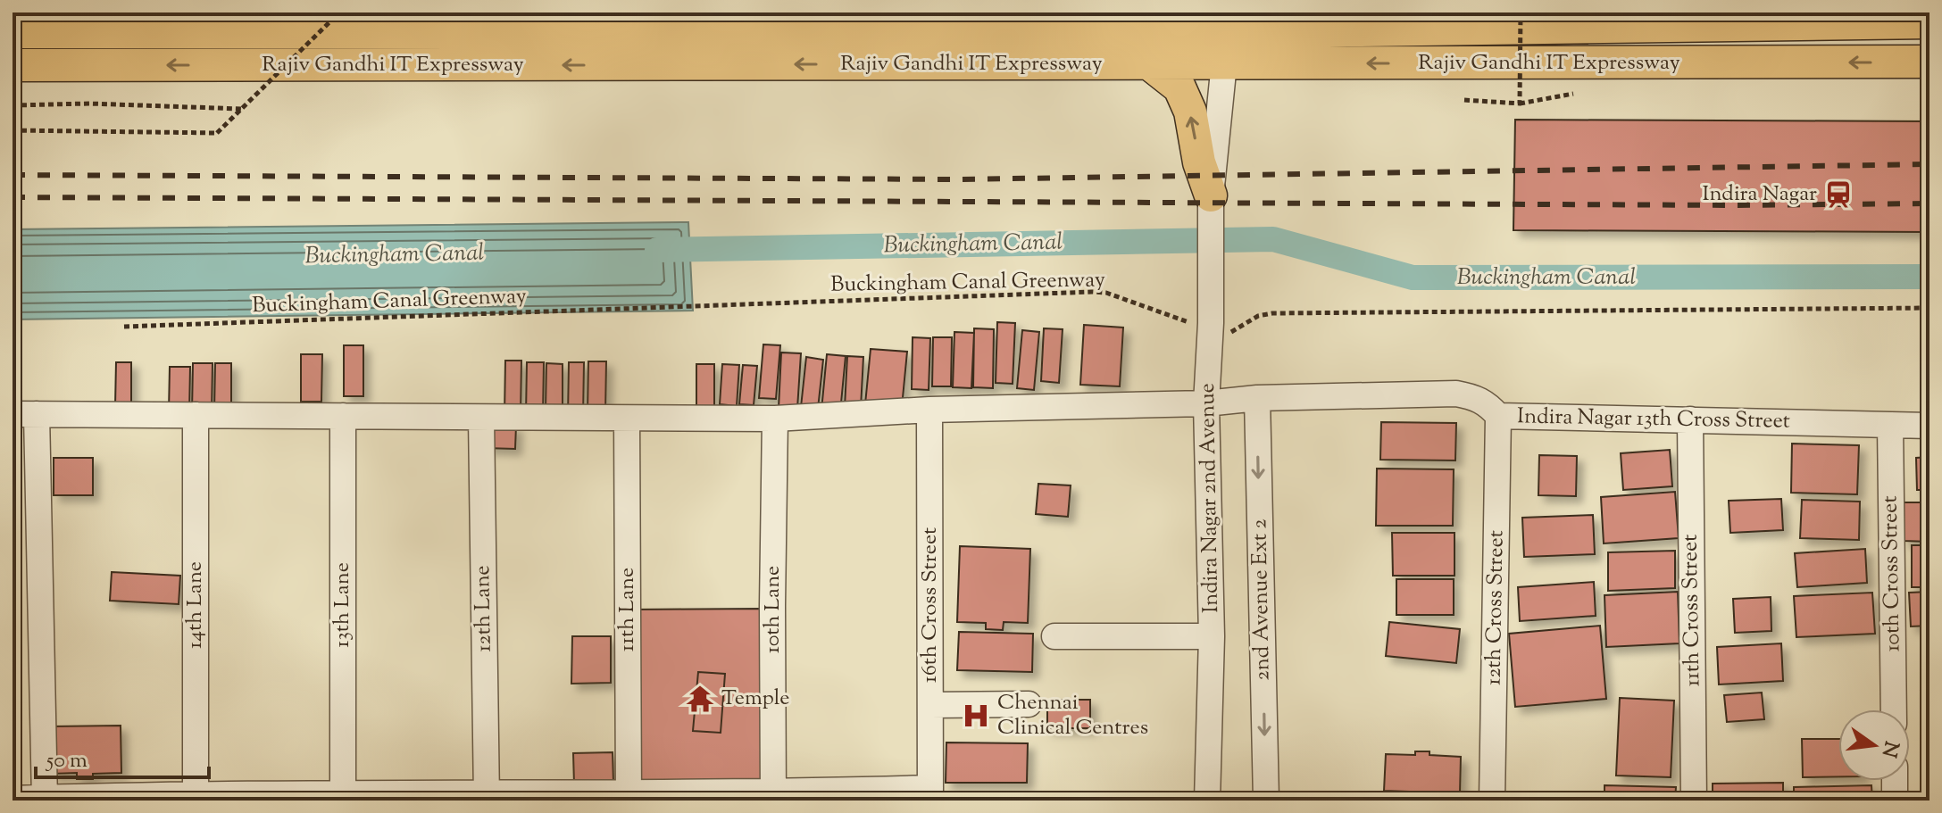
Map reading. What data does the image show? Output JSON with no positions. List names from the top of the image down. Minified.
{"streets":{"main road":["Rajiv Gandhi IT Expressway"],"street":["Indira Nagar 13th Cross Street","Indira Nagar 2nd Avenue","10th Cross Street","2nd Avenue Ext 2","14th Lane","13th Lane","16th Cross Street","12th Cross Street","12th Lane","11th Lane","10th Lane","11th Cross Street"],"path":["Buckingham Canal Greenway"]},"crossings":[["Rajiv Gandhi IT Expressway","Indira Nagar 2nd Avenue"],["Buckingham Canal Greenway","Indira Nagar 2nd Avenue"],["Indira Nagar 13th Cross Street","Indira Nagar 2nd Avenue"],["Indira Nagar 13th Cross Street","10th Cross Street"],["Indira Nagar 13th Cross Street","2nd Avenue Ext 2"],["Indira Nagar 13th Cross Street","14th Lane"],["Indira Nagar 13th Cross Street","13th Lane"],["Indira Nagar 13th Cross Street","16th Cross Street"],["Indira Nagar 13th Cross Street","12th Cross Street"],["Indira Nagar 13th Cross Street","12th Lane"],["Indira Nagar 13th Cross Street","11th Lane"],["Indira Nagar 13th Cross Street","10th Lane"],["Indira Nagar 13th Cross Street","11th Cross Street"]],"one_way":["2nd Avenue Ext 2"],"water":["Buckingham Canal"],"places":{"station":["Indira Nagar"],"temple":["Temple"],"hospital":["Chennai Clinical Centres"]},"scale_bar":"50 m","north":"right"}
